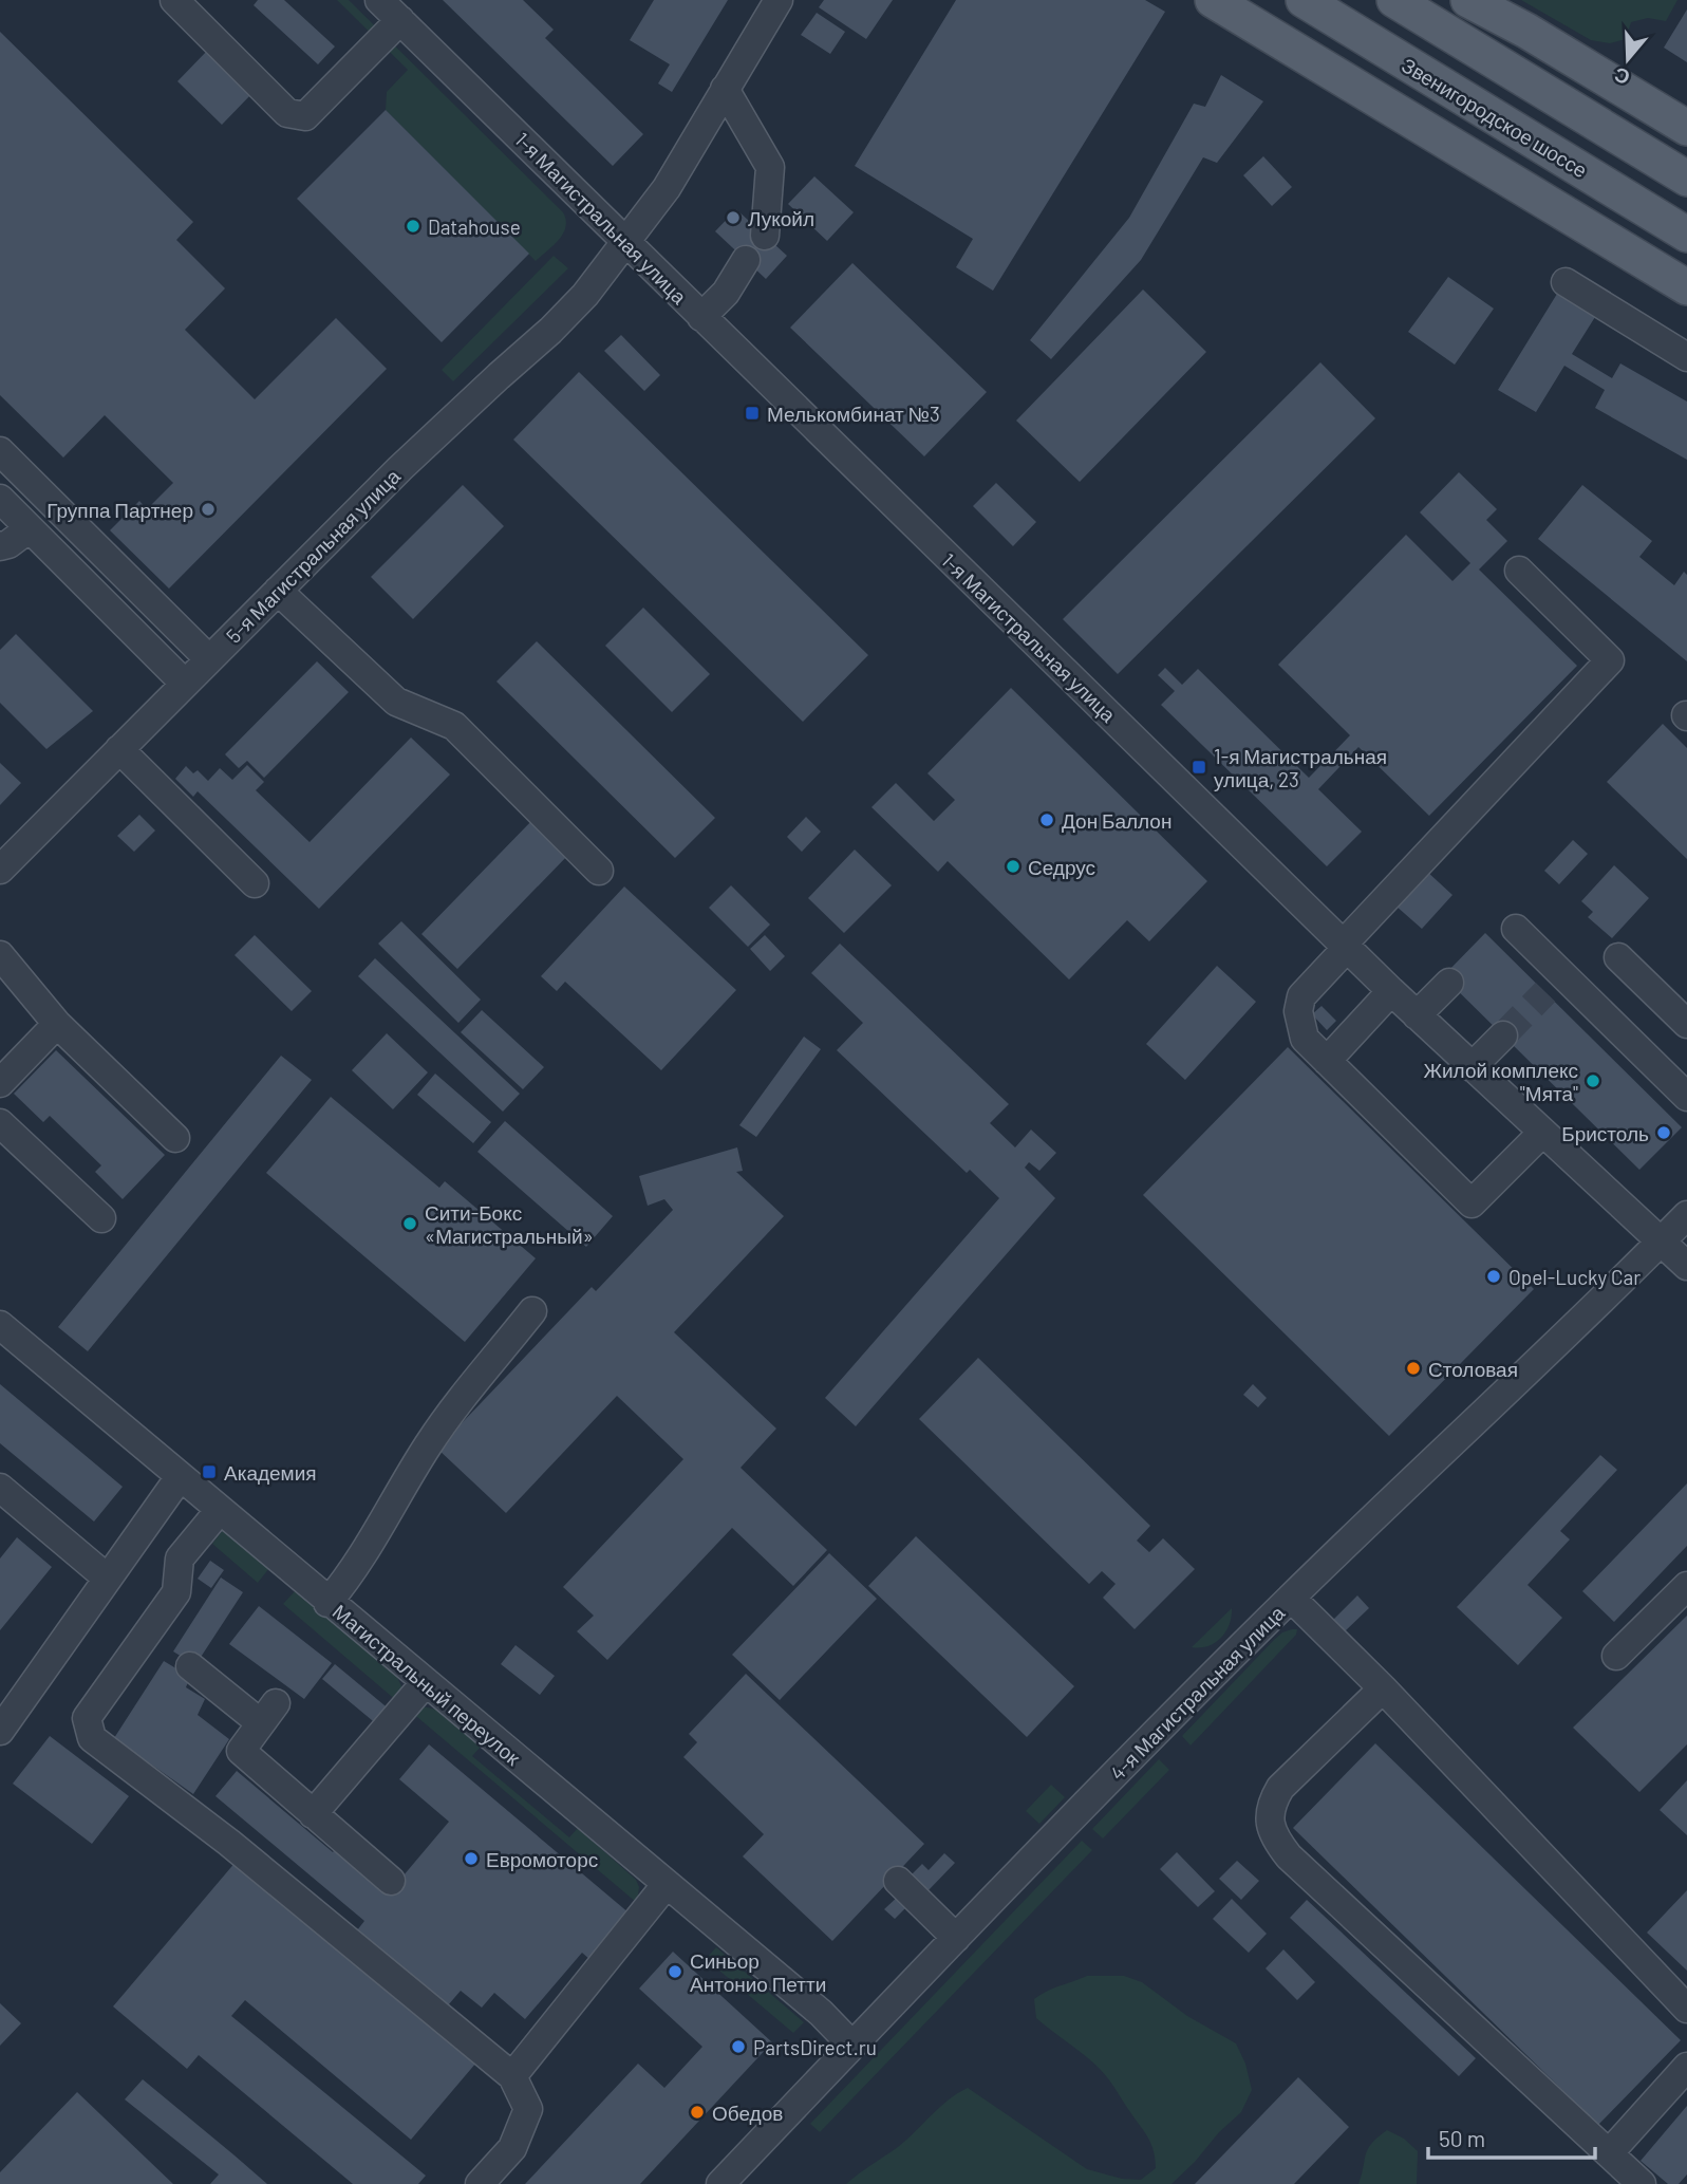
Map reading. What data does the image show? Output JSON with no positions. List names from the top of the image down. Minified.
{"streets":{"main road":["Звенигородское шоссе"],"street":["1-я Магистральная улица","5-я Магистральная улица","Магистральный переулок","4-я Магистральная улица"]},"crossings":[["1-я Магистральная улица","5-я Магистральная улица"],["1-я Магистральная улица","4-я Магистральная улица"],["Магистральный переулок","4-я Магистральная улица"]],"places":{"other":["Лукойл","Datahouse","Группа Партнер","Дон Баллон","Седрус","Жилой комплекс \"Мята\"","Бристоль","Сити-Бокс «Магистральный»","Opel-Lucky Car","Столовая","Евромоторс","Синьор Антонио Петти","PartsDirect.ru","Обедов"],"transit":["Мелькомбинат №3","1-я Магистральная улица, 23","Академия"]},"scale_bar":"50 m","north":"bottom"}
